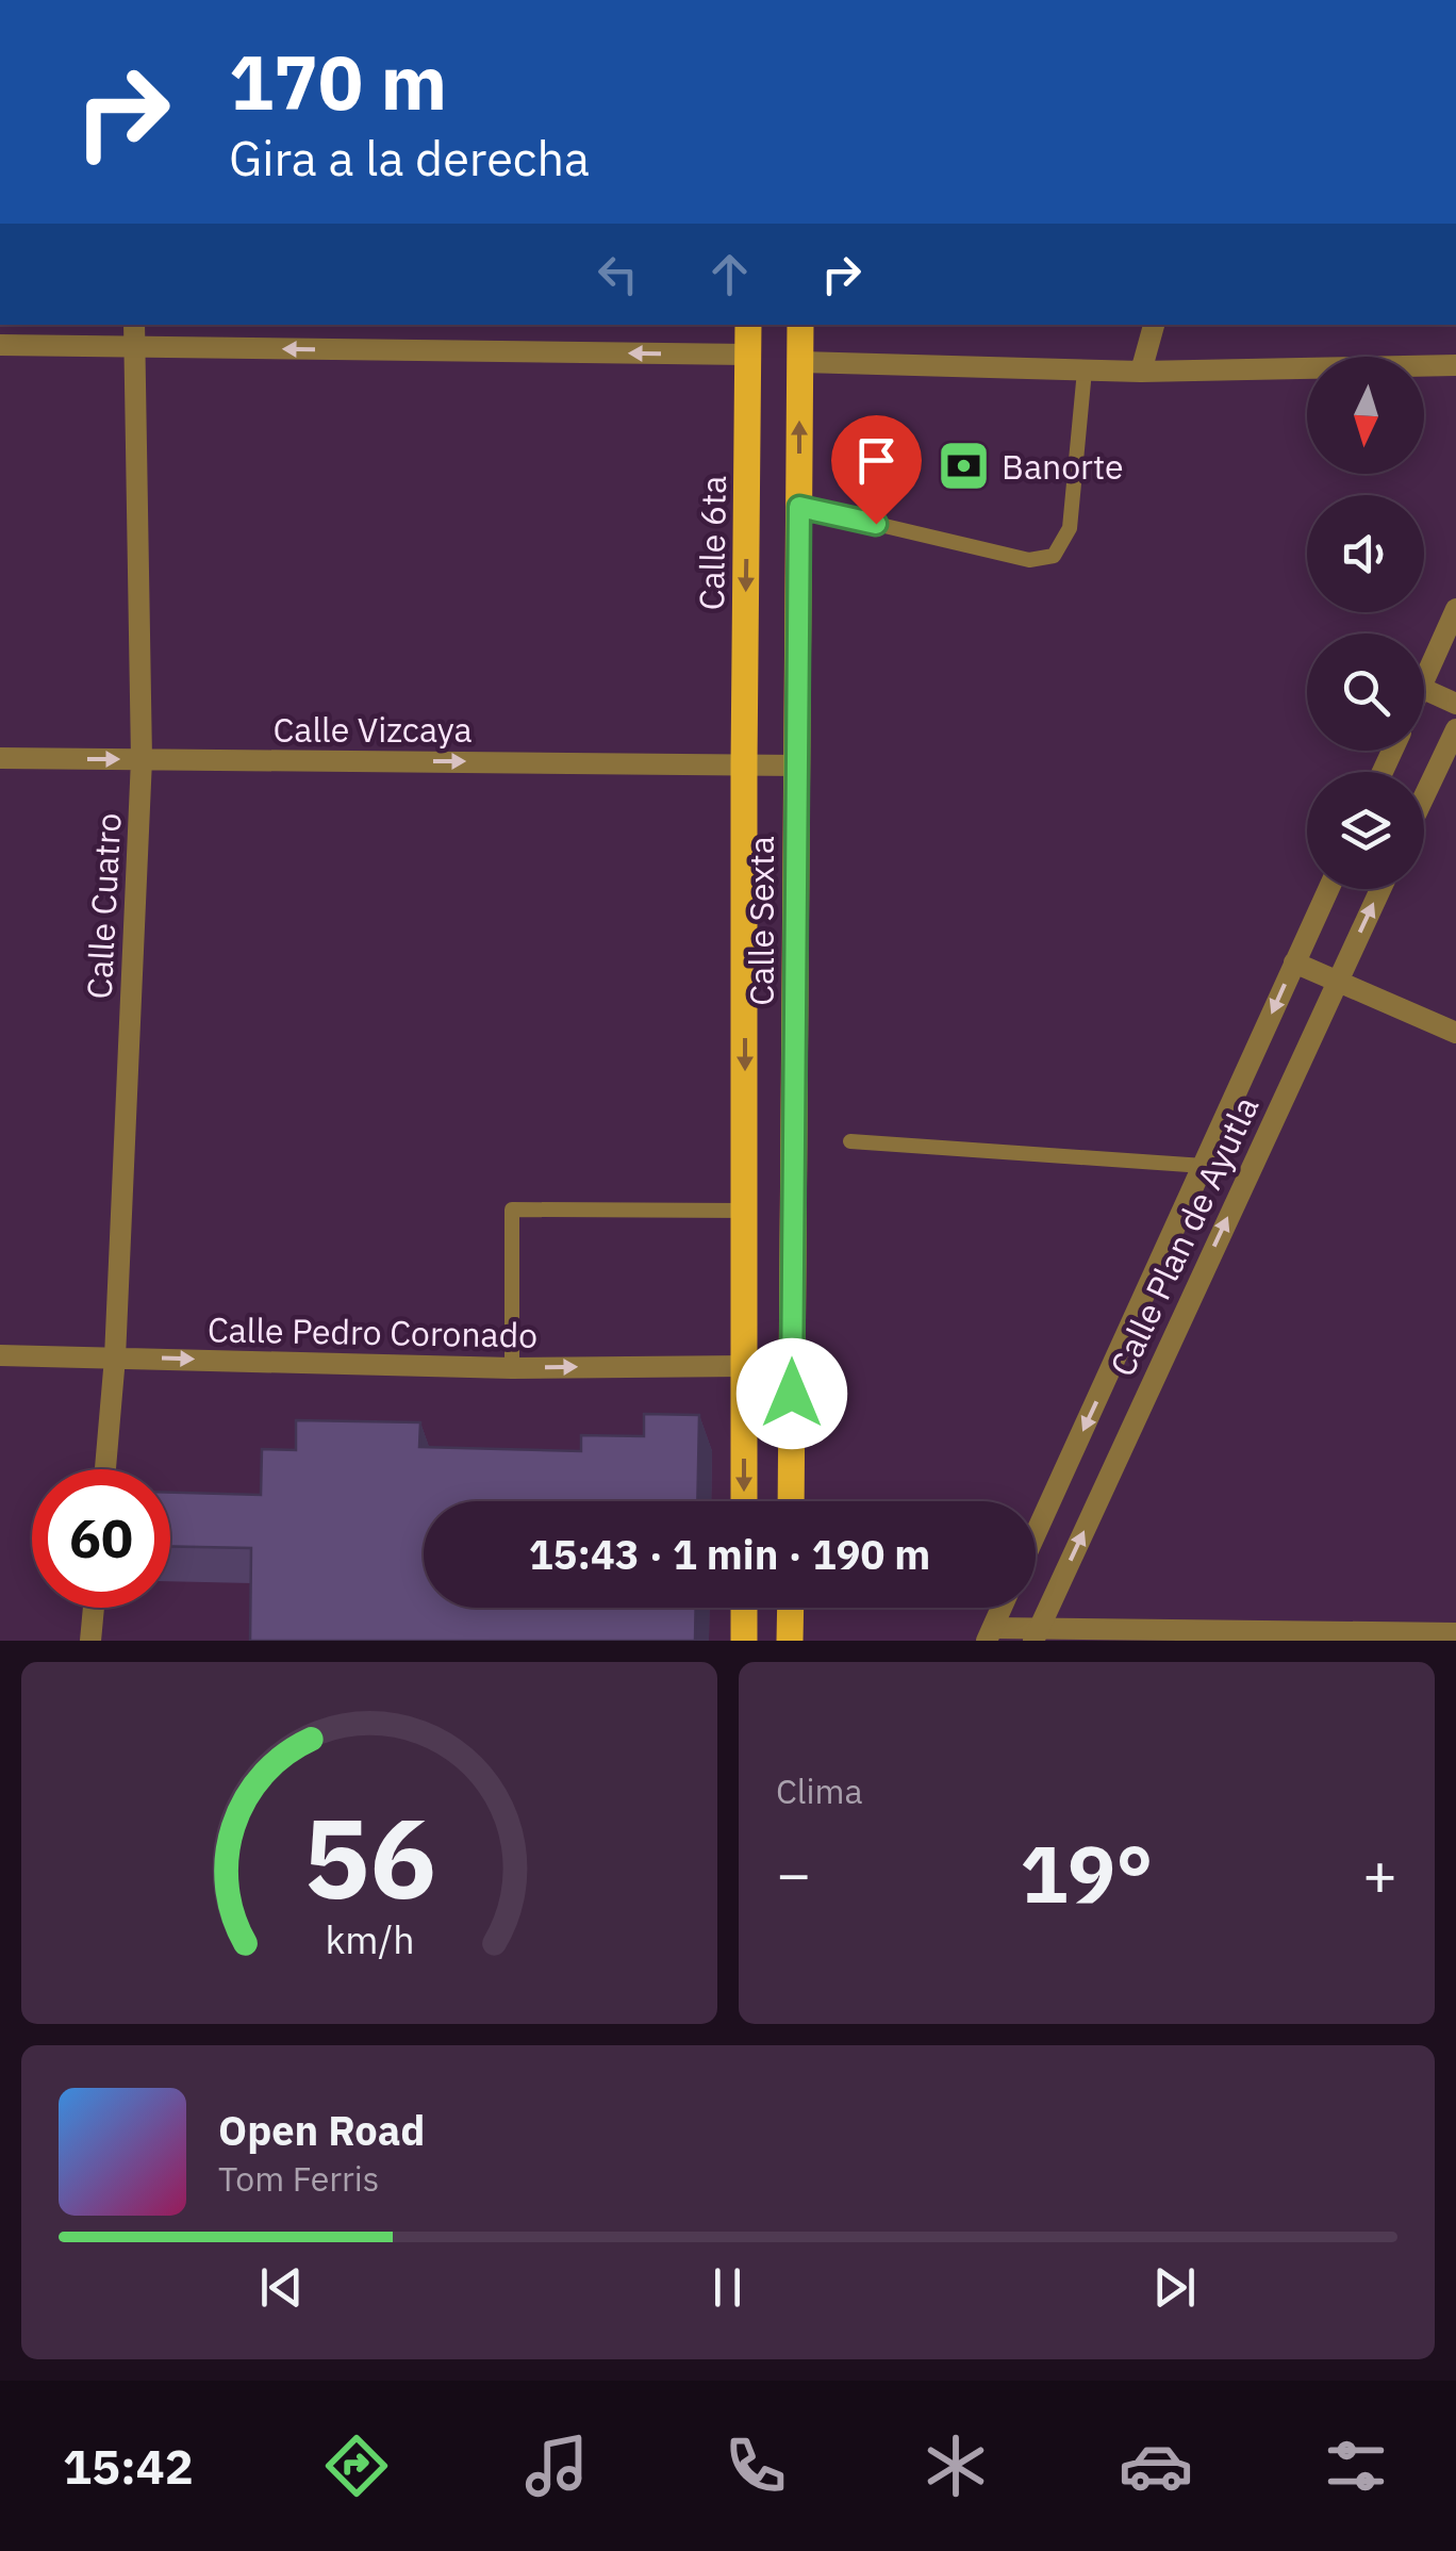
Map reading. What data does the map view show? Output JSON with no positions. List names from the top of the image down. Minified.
{"streets":{"main road":["Calle 6ta","Calle Sexta"],"street":["Calle Vizcaya","Calle Cuatro","Calle Plan de Ayutla","Calle Pedro Coronado"]},"crossings":[["Calle 6ta","Calle Vizcaya"],["Calle 6ta","Calle Sexta"],["Calle Vizcaya","Calle Cuatro"],["Calle Vizcaya","Calle Sexta"],["Calle Cuatro","Calle Pedro Coronado"],["Calle Sexta","Calle Pedro Coronado"]],"one_way":["Calle 6ta","Calle Vizcaya","Calle Pedro Coronado"],"places":{"bank":["Banorte"]},"north":"bottom","page":{"turn":["170 m","Gira a la derecha"],"limit":"60","trip":"15:43 · 1 min · 190 m","tile":"Clima","heat":["−","19°","+"],"song":["Open Road","Tom Ferris"],"tabs":"15:42","gauge":["56","km/h"]}}
